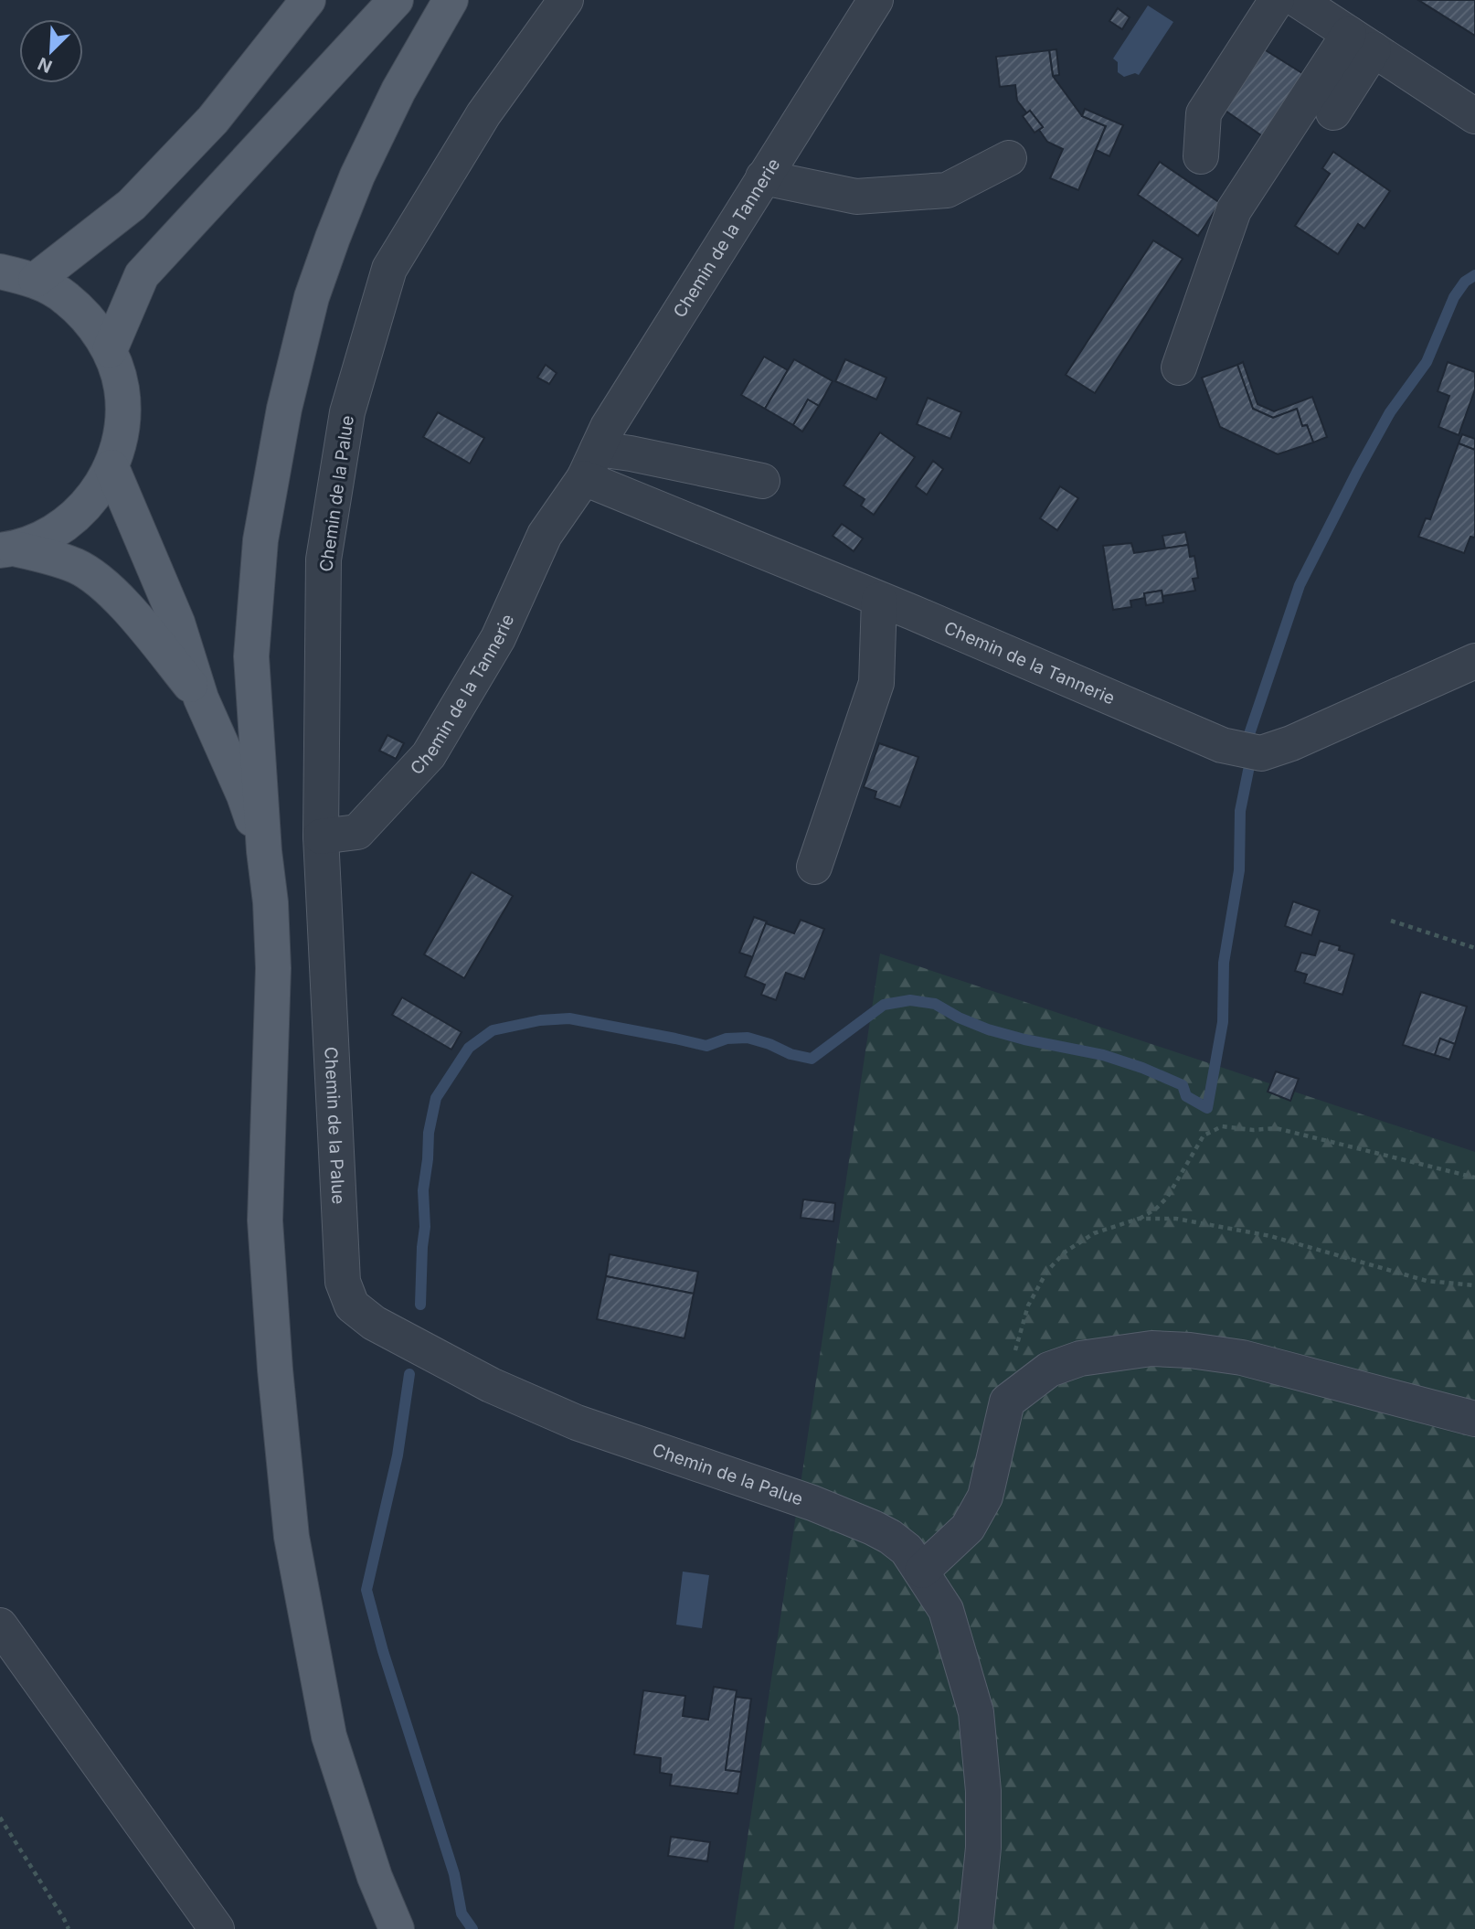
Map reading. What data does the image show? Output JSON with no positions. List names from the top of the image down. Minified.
{"streets":{"street":["Chemin de la Tannerie","Chemin de la Palue"]},"crossings":[["Chemin de la Tannerie","Chemin de la Palue"]],"north":"bottom left"}
